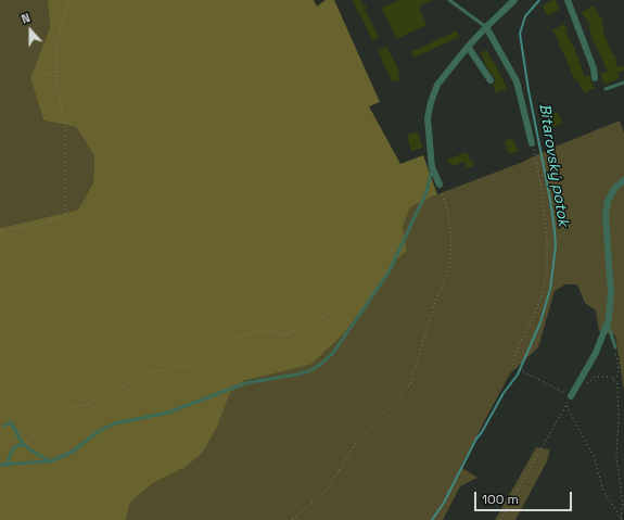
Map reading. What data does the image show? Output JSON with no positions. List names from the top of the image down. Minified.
{"water":["Bitarovský potok"],"scale_bar":"100 m","north":"top"}
